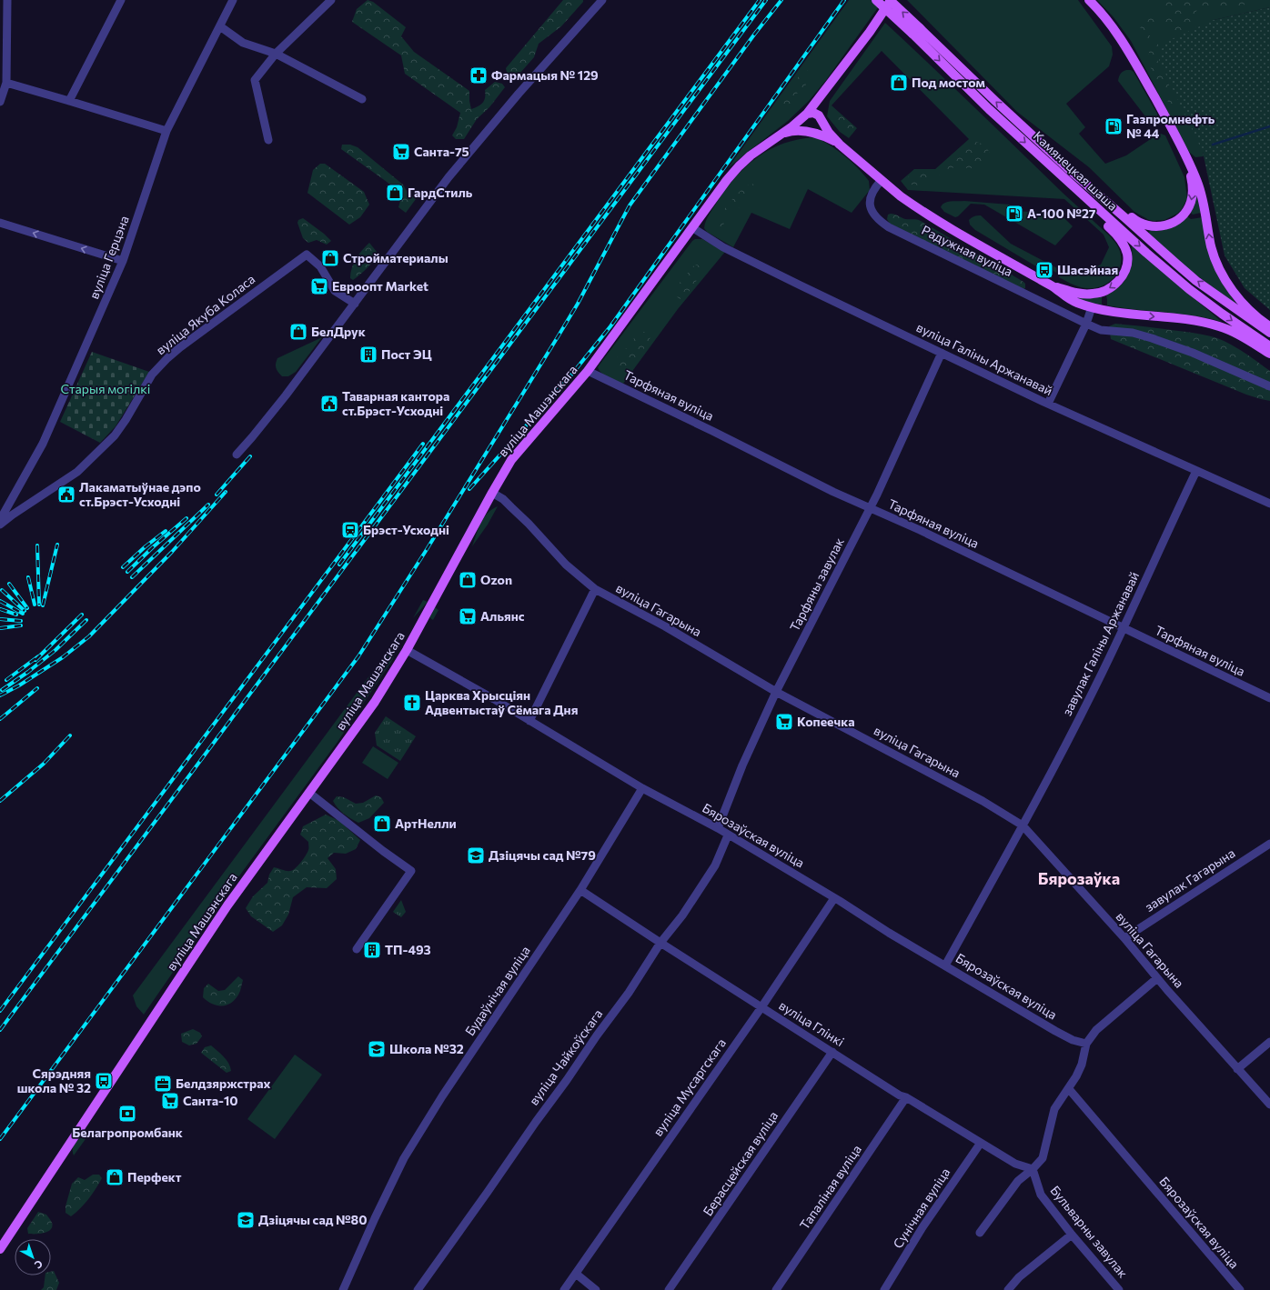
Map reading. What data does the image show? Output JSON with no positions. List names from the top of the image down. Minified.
{"streets":{"main road":["Камянецкая шаша","вуліца Машэнскага"],"street":["Радужная вуліца","вуліца Герцэна","вуліца Якуба Коласа","вуліца Галіны Аржанавай","Тарфяная вуліца","Тарфяны завулак","вуліца Гагарына","завулак Галіны Аржанавай","Бярозаўская вуліца","завулак Гагарына","Будаўнічая вуліца","вуліца Глінкі","вуліца Чайкоўскага","вуліца Мусаргскага","Берасцейская вуліца","Тапаліная вуліца","Сунічная вуліца","Бульварны завулак"]},"crossings":[["вуліца Галіны Аржанавай","вуліца Машэнскага"],["вуліца Галіны Аржанавай","Тарфяны завулак"],["вуліца Галіны Аржанавай","завулак Галіны Аржанавай"],["Тарфяная вуліца","вуліца Машэнскага"],["Тарфяная вуліца","Тарфяны завулак"],["Тарфяная вуліца","завулак Галіны Аржанавай"],["вуліца Машэнскага","вуліца Гагарына"],["вуліца Машэнскага","Бярозаўская вуліца"],["Тарфяны завулак","вуліца Гагарына"],["Тарфяны завулак","Бярозаўская вуліца"],["вуліца Гагарына","завулак Галіны Аржанавай"],["вуліца Гагарына","завулак Гагарына"],["завулак Галіны Аржанавай","Бярозаўская вуліца"],["Бярозаўская вуліца","Будаўнічая вуліца"],["Бярозаўская вуліца","вуліца Чайкоўскага"],["Бярозаўская вуліца","вуліца Мусаргскага"],["Будаўнічая вуліца","вуліца Глінкі"],["вуліца Глінкі","вуліца Чайкоўскага"],["вуліца Глінкі","вуліца Мусаргскага"],["вуліца Глінкі","Берасцейская вуліца"],["вуліца Глінкі","Тапаліная вуліца"],["вуліца Глінкі","Сунічная вуліца"],["вуліца Глінкі","Бульварны завулак"]],"districts":["Бярозаўка"],"parks":["Старыя могілкі"],"places":{"pharmacy":["Фармацыя № 129"],"shop":["Под мостом","ГардСтиль","Стройматериалы","БелДрук","Ozon","АртНелли","Перфект"],"fuel station":["Газпромнефть № 44","А-100 №27"],"supermarket":["Санта-75","Евроопт Market","Альянс","Копеечка","Санта-10"],"bus stop":["Шасэйная","Сярэдняя школа № 32"],"building":["Пост ЭЦ","ТП-493"],"public building":["Таварная кантора ст.Брэст-Усходні","Лакаматыўнае дэпо ст.Брэст-Усходні"],"station":["Брэст-Усходні"],"church":["Царква Хрысціян Адвентыстаў Сёмага Дня"],"school or university":["Дзіцячы сад №79","Школа №32","Дзіцячы сад №80"],"office":["Белдзяржстрах"],"bank":["Белагропромбанк"]},"north":"bottom right"}
